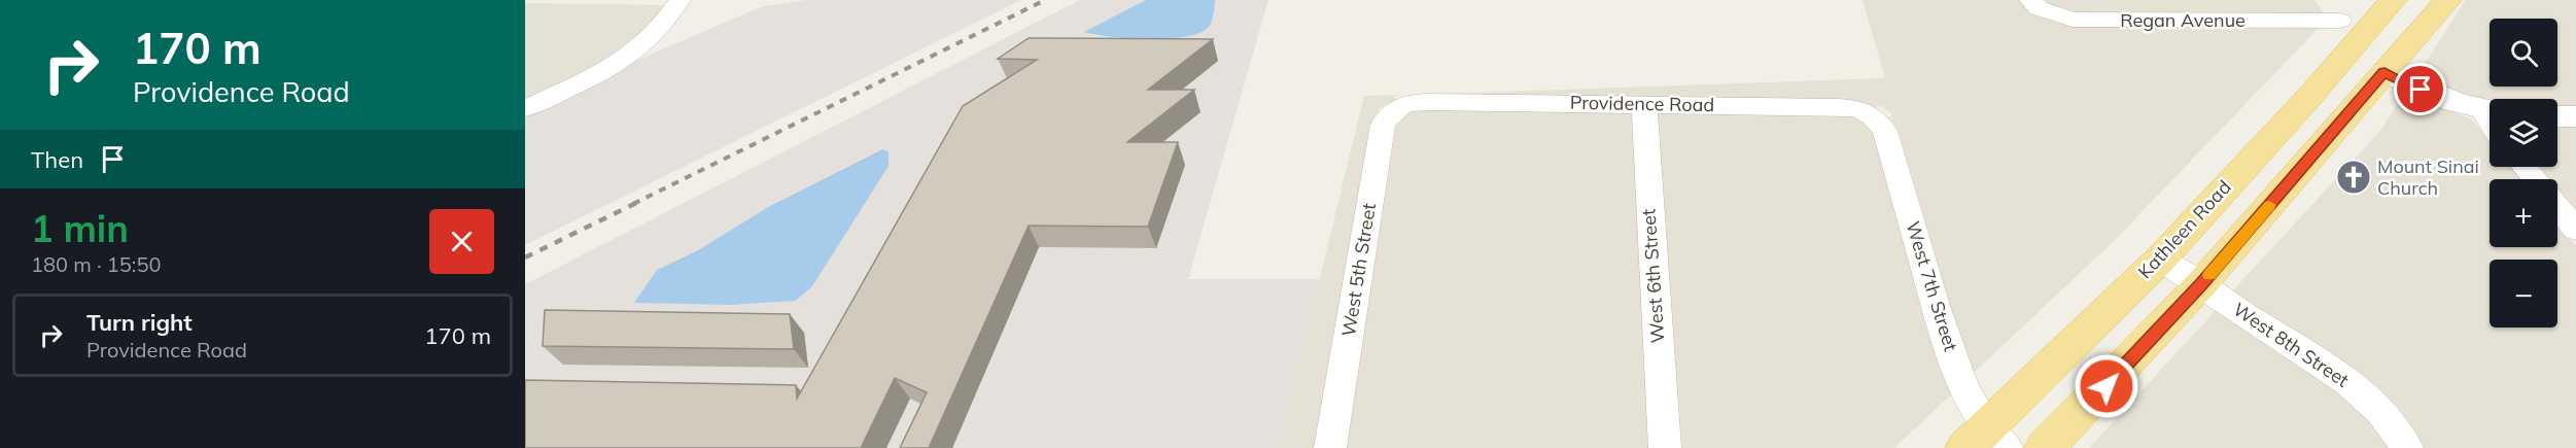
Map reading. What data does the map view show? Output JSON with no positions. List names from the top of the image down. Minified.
{"streets":{"main road":["Kathleen Road"],"street":["Regan Avenue","Providence Road","West 5th Street","West 6th Street","West 7th Street","West 8th Street"]},"crossings":[["Regan Avenue","Kathleen Road"],["Providence Road","West 5th Street"],["Providence Road","West 6th Street"],["Providence Road","West 7th Street"],["Kathleen Road","West 7th Street"],["Kathleen Road","West 8th Street"]],"places":{"church":["Mount Sinai Church"]},"page":{"turn":["170 m","Providence Road"],"map_buttons":["+","−"],"then":"Then","heading":["1 min","180 m · 15:50"],"list":[{"name":"Turn right","note":"Providence Road","value":"170 m"}]}}
